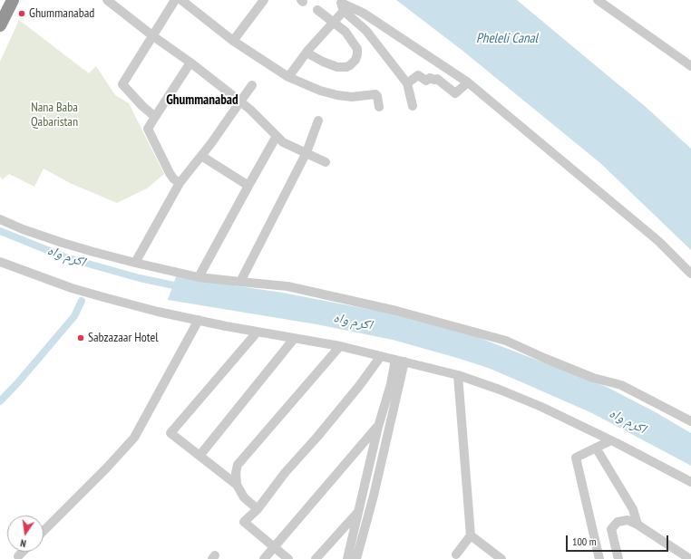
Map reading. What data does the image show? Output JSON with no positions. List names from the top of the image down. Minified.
{"districts":["Ghummanabad"],"water":["Pheleli Canal","اکرم واہ"],"parks":["Nana Baba Qabaristan"],"places":["Ghummanabad","Sabzazaar Hotel"],"scale_bar":"100 m","north":"bottom"}
